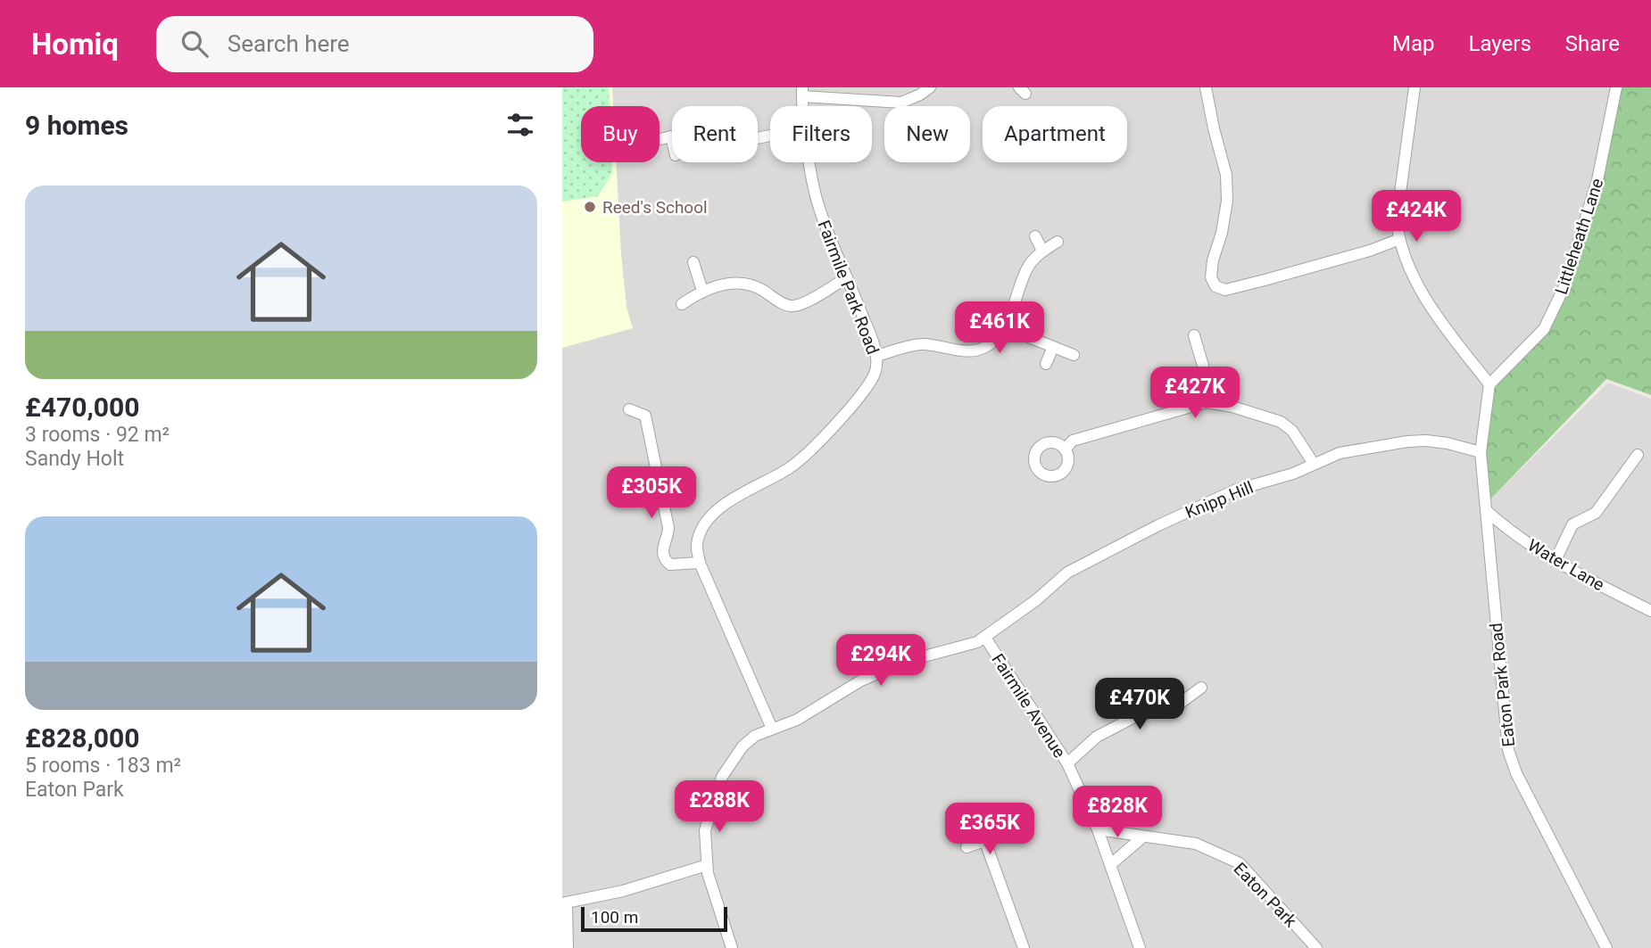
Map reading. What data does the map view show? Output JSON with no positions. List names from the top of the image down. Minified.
{"streets":{"street":["Littleheath Lane","Fairmile Park Road","Knipp Hill","Water Lane","Eaton Park Road","Fairmile Avenue","Eaton Park"]},"crossings":[["Fairmile Park Road","Knipp Hill"],["Knipp Hill","Fairmile Avenue"],["Water Lane","Eaton Park Road"],["Fairmile Avenue","Eaton Park"]],"places":["Reed's School"],"scale_bar":"100 m","page":{"header":"Homiq","search":"Search here","nav":["Map","Layers","Share"],"heading":"9 homes","chip":["Buy","Rent","Filters","New","Apartment"],"list":[{"name":"£470,000","note":"3 rooms · 92 m² · Sandy Holt"},{"name":"£828,000","note":"5 rooms · 183 m² · Eaton Park"}],"price":["£424K","£461K","£427K","£305K","£294K","£470K","£288K","£828K","£365K"],"scale":"100 m"}}
